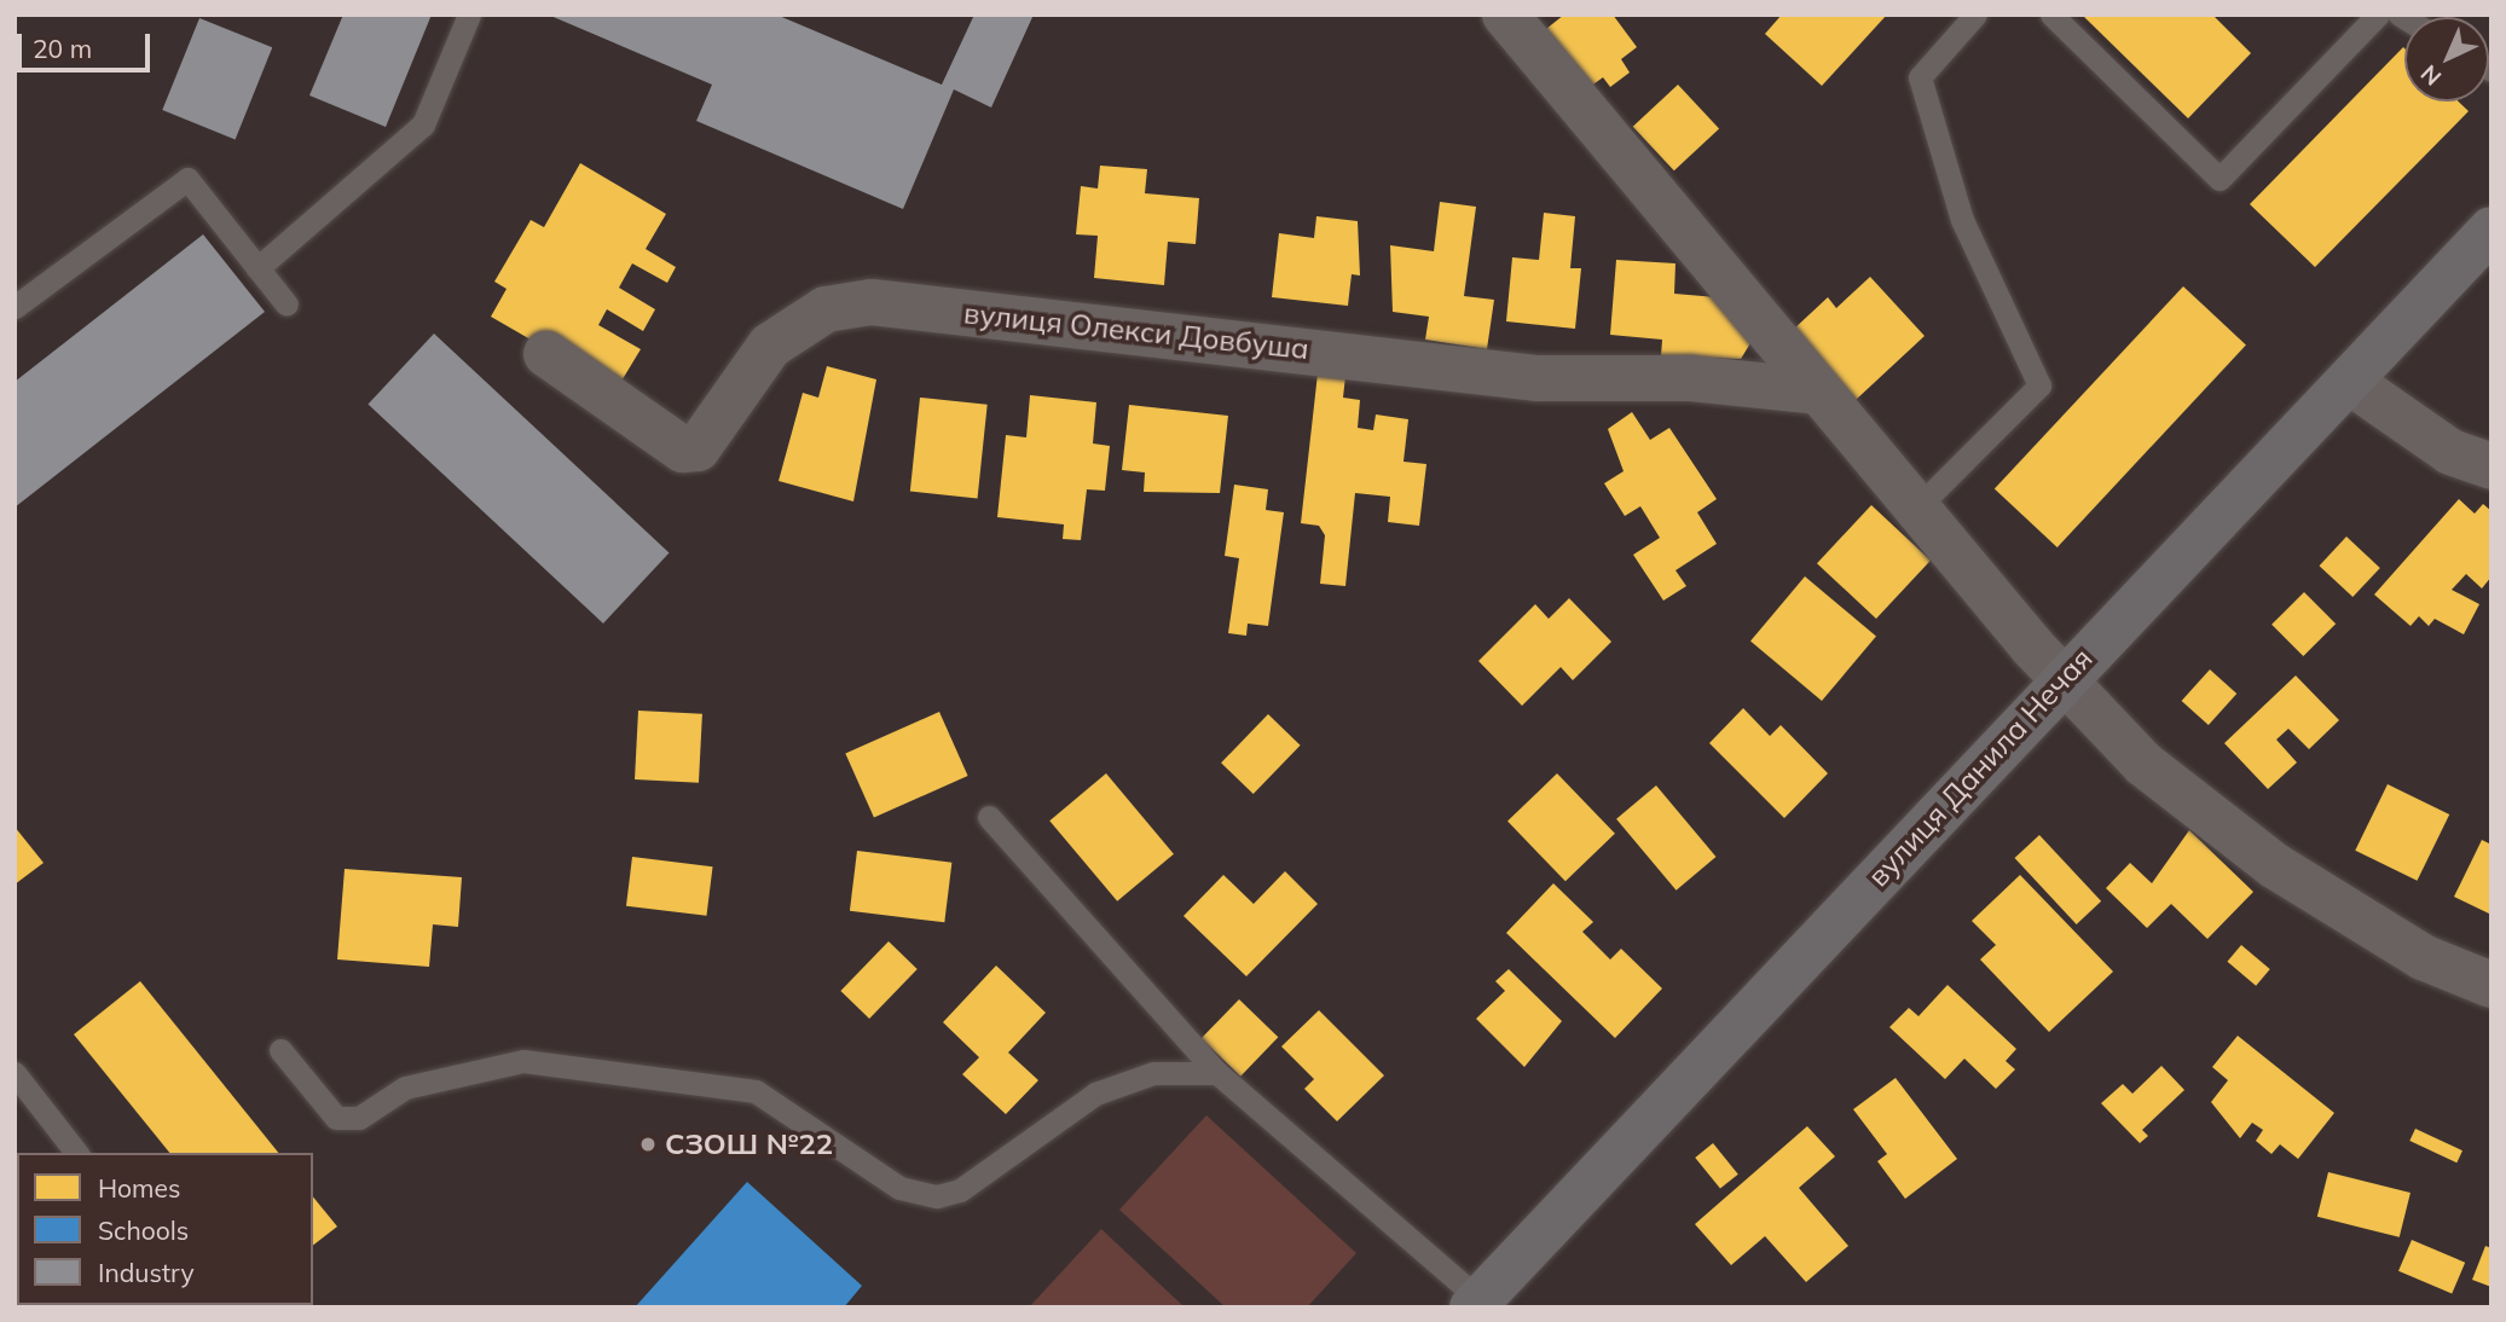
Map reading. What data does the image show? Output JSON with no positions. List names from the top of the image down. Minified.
{"streets":{"main road":["вулиця Данила Нечая"],"street":["вулиця Олекси Довбуша"]},"places":["СЗОШ №22"],"legend":["Homes","Schools","Industry"],"scale_bar":"20 m","north":"bottom left"}
